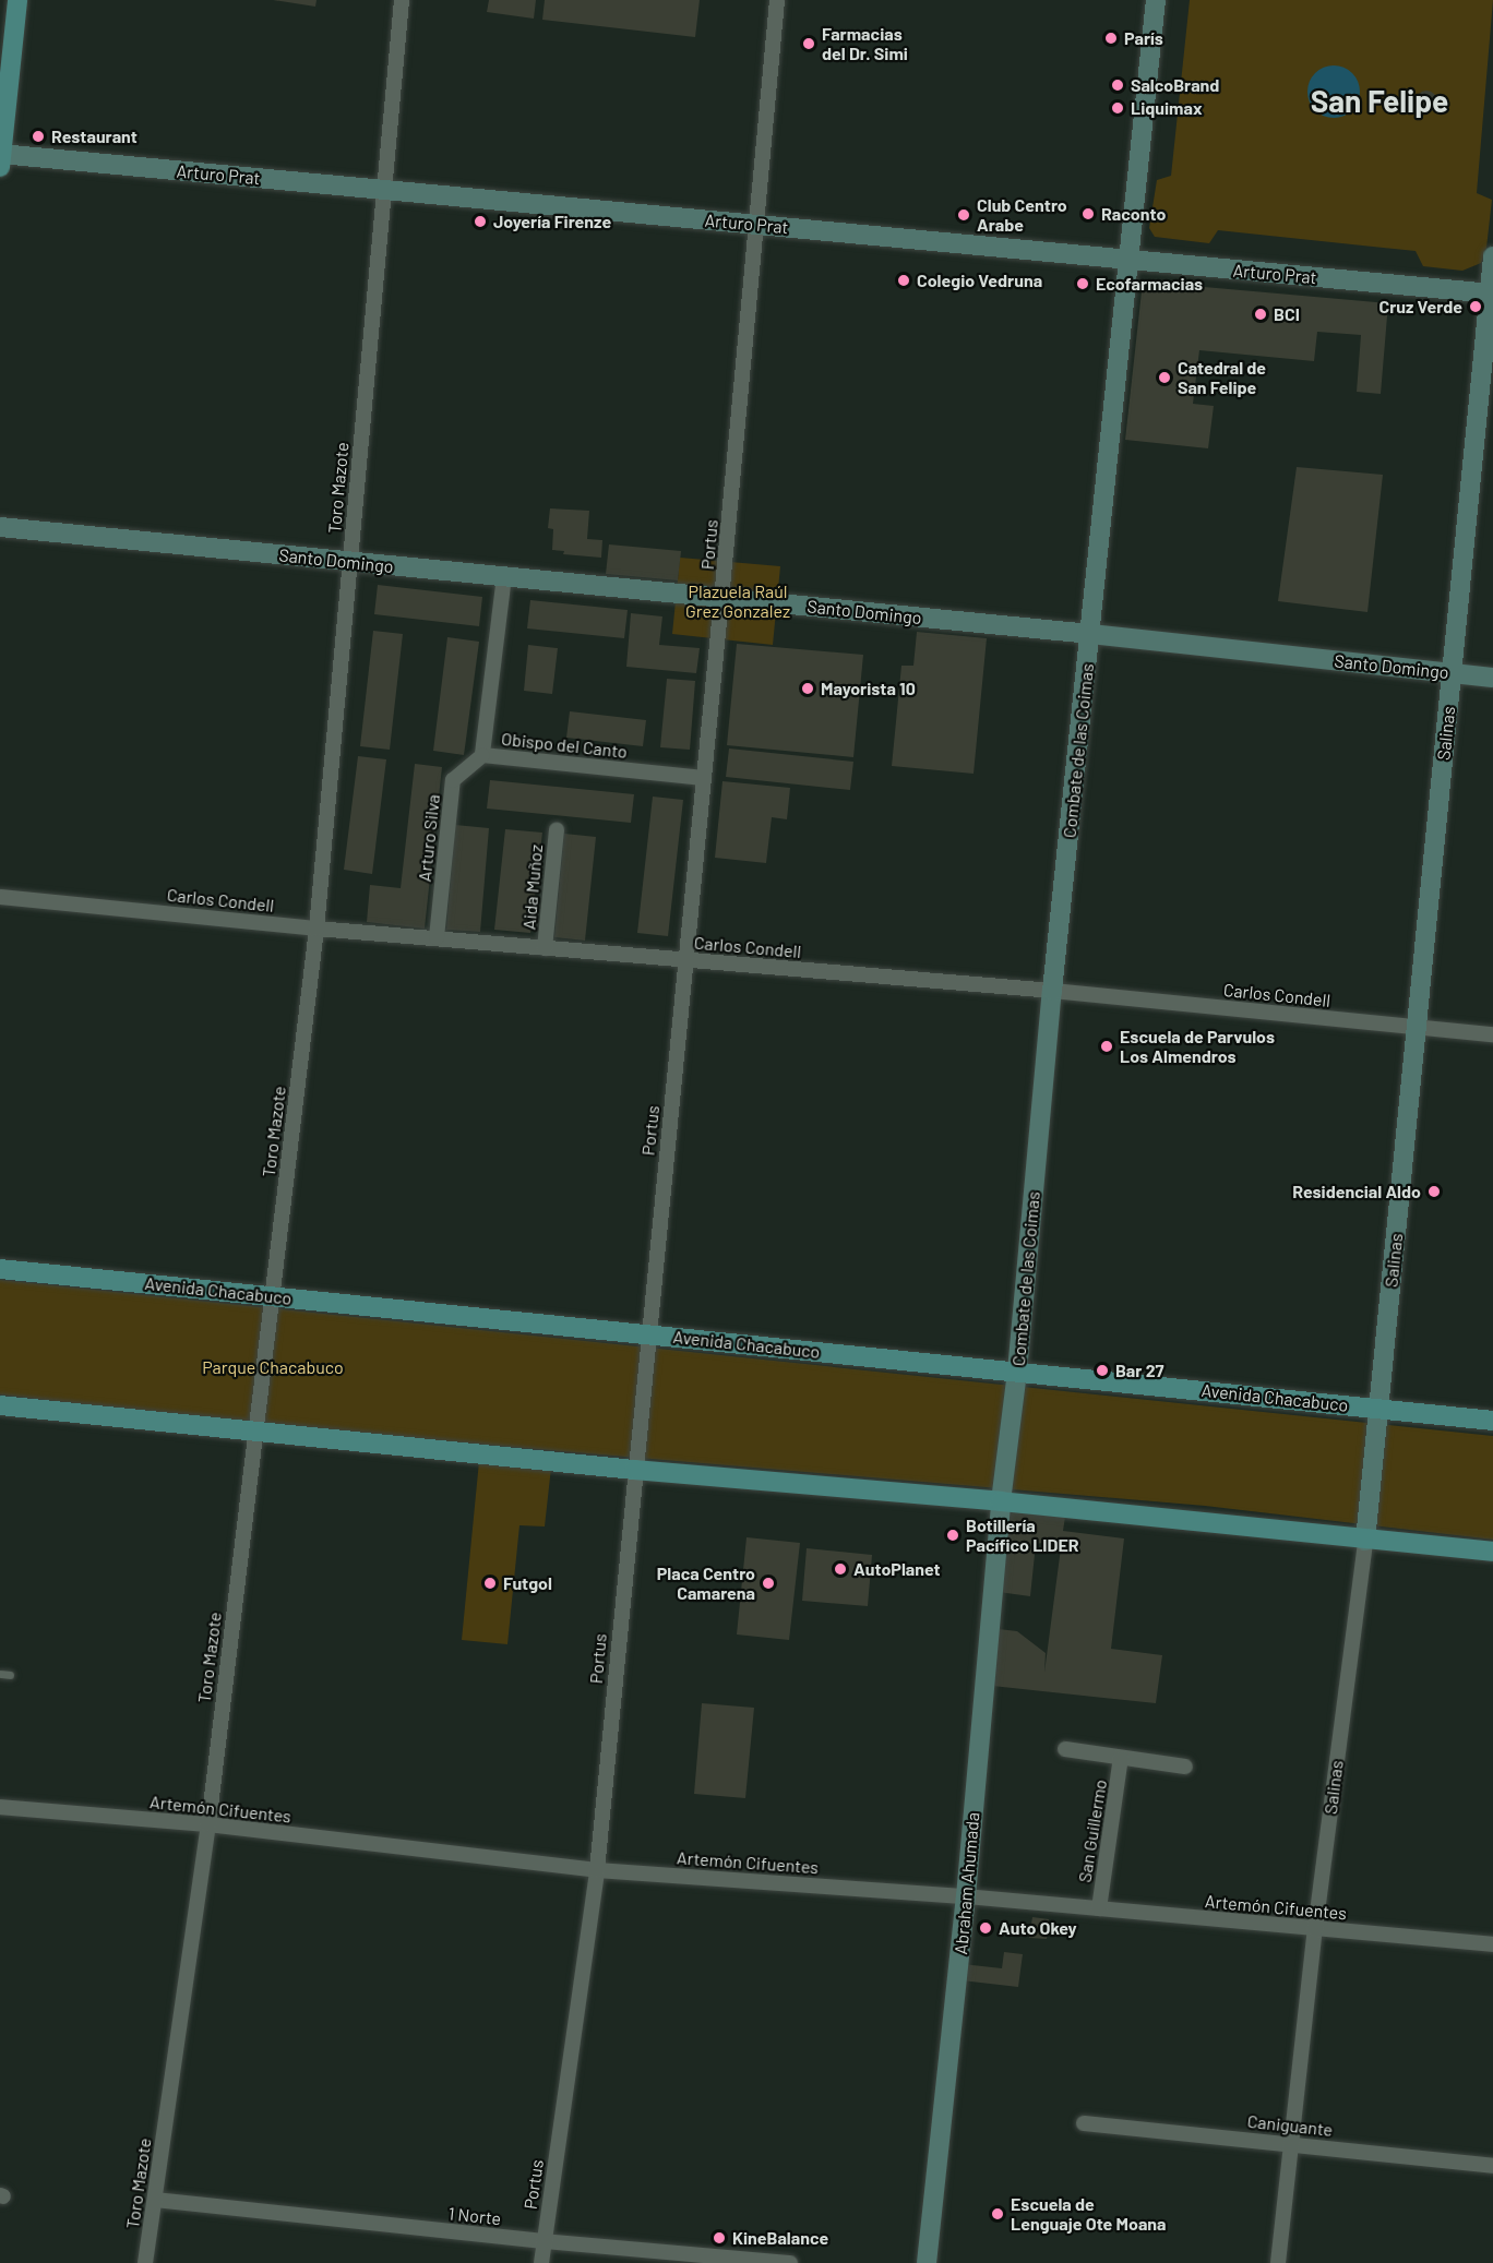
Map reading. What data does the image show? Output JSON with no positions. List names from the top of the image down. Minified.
{"streets":{"main road":["Arturo Prat","Santo Domingo","Salinas","Combate de las Coimas","Avenida Chacabuco","Abraham Ahumada"],"street":["Toro Mazote","Portus","Obispo del Canto","Arturo Silva","Aida Muñoz","Carlos Condell","Artemón Cifuentes","San Guillermo","Caniguante","1 Norte"]},"crossings":[["Arturo Prat","Toro Mazote"],["Arturo Prat","Portus"],["Arturo Prat","Salinas"],["Arturo Prat","Combate de las Coimas"],["Toro Mazote","Santo Domingo"],["Toro Mazote","Carlos Condell"],["Toro Mazote","Avenida Chacabuco"],["Toro Mazote","Artemón Cifuentes"],["Toro Mazote","1 Norte"],["Portus","Santo Domingo"],["Portus","Obispo del Canto"],["Portus","Carlos Condell"],["Portus","Avenida Chacabuco"],["Portus","Artemón Cifuentes"],["Portus","1 Norte"],["Santo Domingo","Salinas"],["Santo Domingo","Obispo del Canto"],["Santo Domingo","Combate de las Coimas"],["Salinas","Carlos Condell"],["Salinas","Avenida Chacabuco"],["Salinas","Artemón Cifuentes"],["Salinas","Caniguante"],["Obispo del Canto","Arturo Silva"],["Combate de las Coimas","Carlos Condell"],["Combate de las Coimas","Avenida Chacabuco"],["Combate de las Coimas","Abraham Ahumada"],["Arturo Silva","Carlos Condell"],["Aida Muñoz","Carlos Condell"],["Artemón Cifuentes","San Guillermo"],["Artemón Cifuentes","Abraham Ahumada"]],"districts":["San Felipe"],"parks":["Plazuela Raúl Grez Gonzalez","Parque Chacabuco"],"places":["París","Farmacias del Dr. Simi","SalcoBrand","Liquimax","Restaurant","Raconto","Club Centro Arabe","Joyería Firenze","Colegio Vedruna","Ecofarmacias","Cruz Verde","BCI","Catedral de San Felipe","Mayorista 10","Escuela de Parvulos Los Almendros","Residencial Aldo","Bar 27","Botillería Pacífico LIDER","AutoPlanet","Futgol","Placa Centro Camarena","Auto Okey","Escuela de Lenguaje Ote Moana","KineBalance"]}
